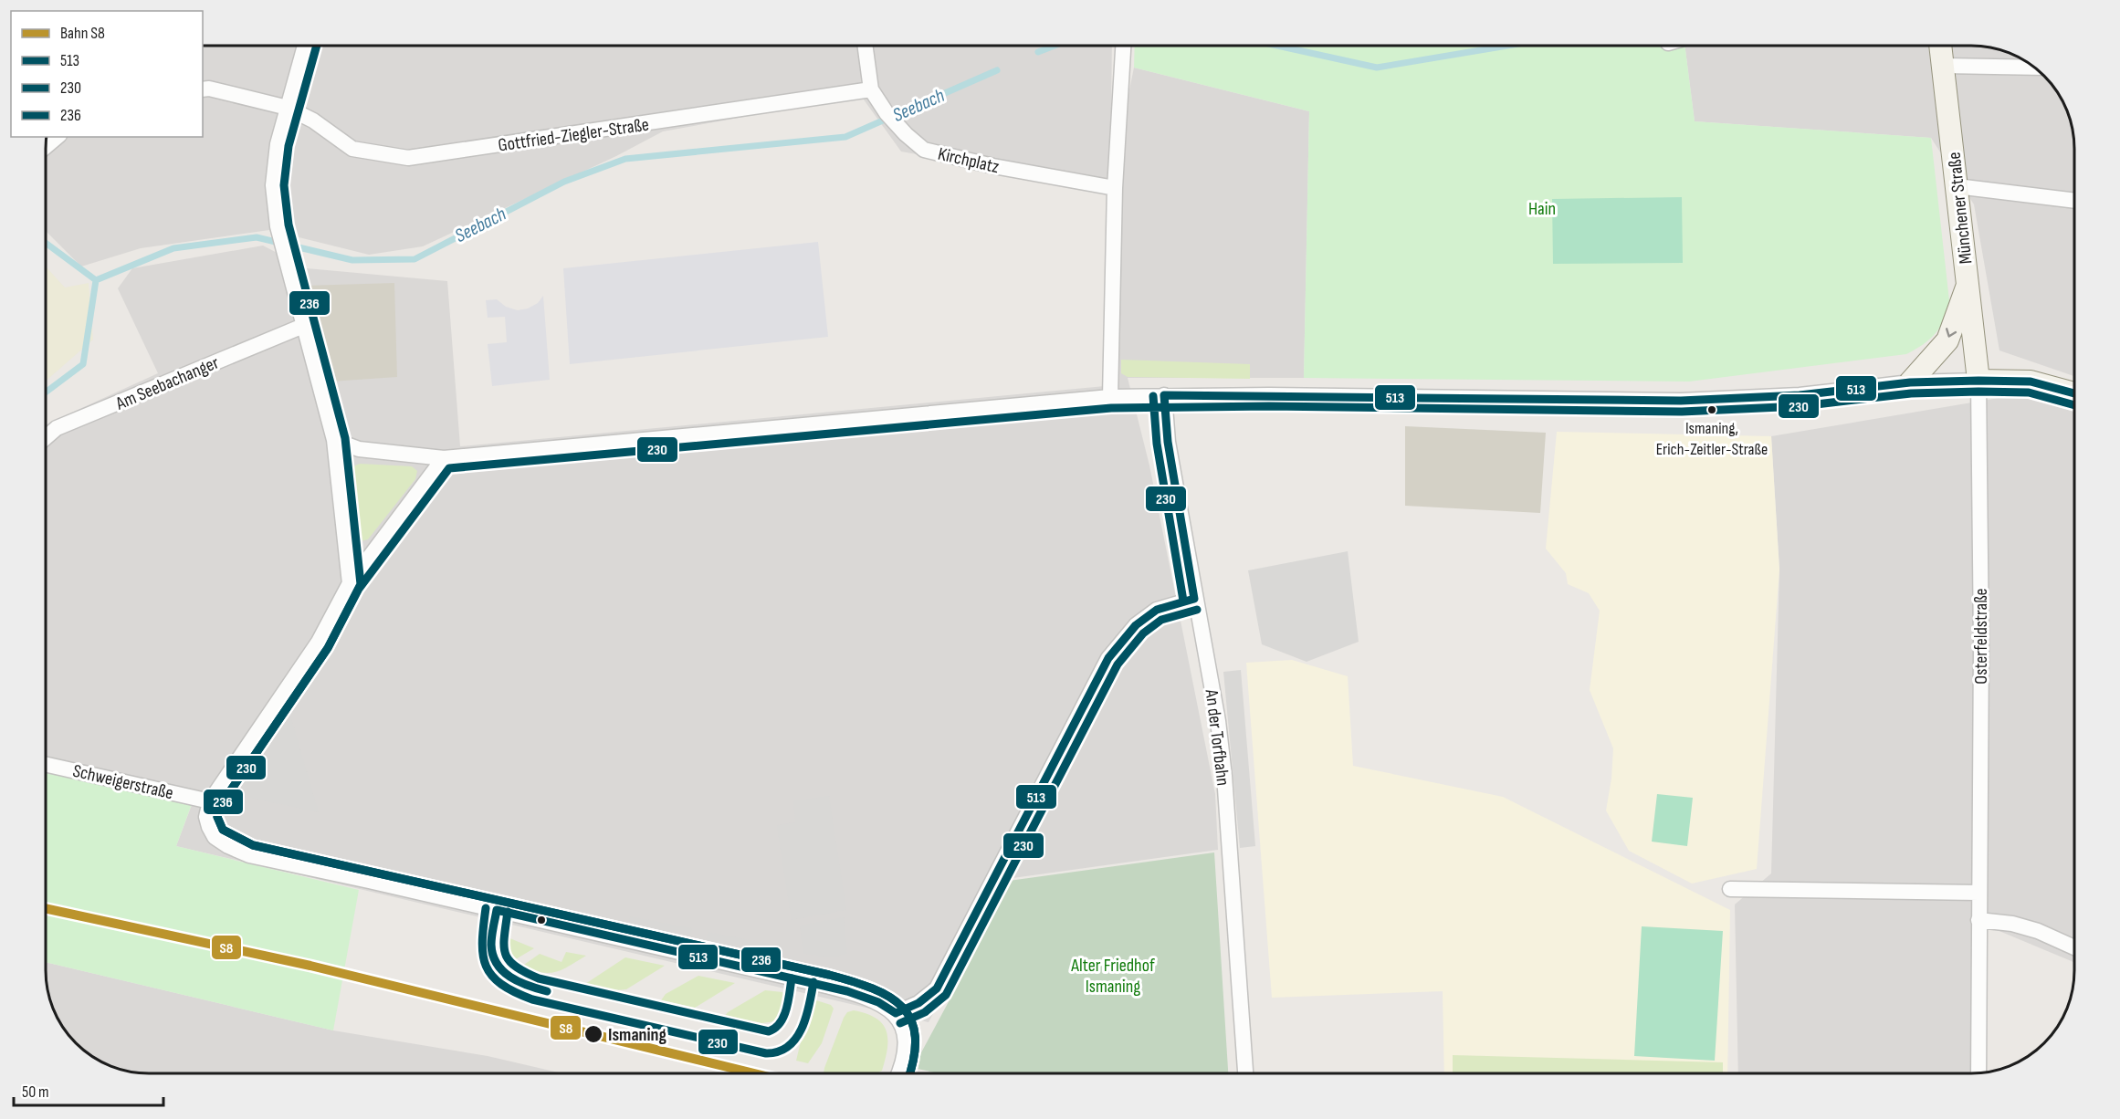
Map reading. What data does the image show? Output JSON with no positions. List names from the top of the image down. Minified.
{"streets":{"main road":["Münchener Straße"],"street":["Gottfried-Ziegler-Straße","Kirchplatz","Am Seebachanger","Osterfeldstraße","An der Torfbahn","Schweigerstraße"]},"crossings":[["Gottfried-Ziegler-Straße","Kirchplatz"],["Münchener Straße","Osterfeldstraße"]],"water":["Seebach"],"parks":["Hain","Alter Friedhof Ismaning"],"places":["Ismaning, Erich-Zeitler-Straße","Ismaning"],"lines":["transit line 236","transit line 513","transit line 230","rail line S8"],"legend":["Bahn S8","513","230","236"],"scale_bar":"50 m"}
